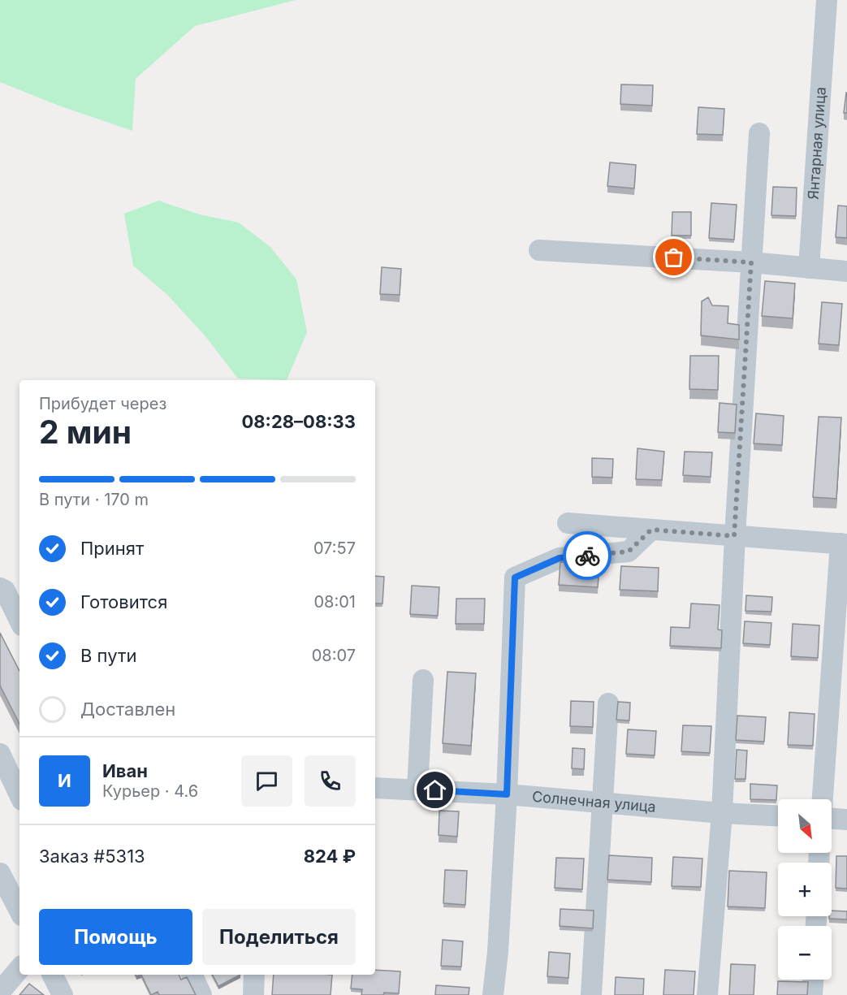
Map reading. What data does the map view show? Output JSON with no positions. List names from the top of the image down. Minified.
{"streets":{"street":["Янтарная улица","Солнечная улица"]},"north":"bottom right","page":{"heading":["2 мин","Прибудет через","08:28–08:33"],"panel":["Иван","Курьер · 4.6","Заказ #5313","824 ₽"],"bar":"В пути · 170 m","list":[["Принят","07:57"],["Готовится","08:01"],["В пути","08:07"],"Доставлен"],"round":"И","map_buttons":["+","−"],"buttons":["Помощь","Поделиться"]}}
